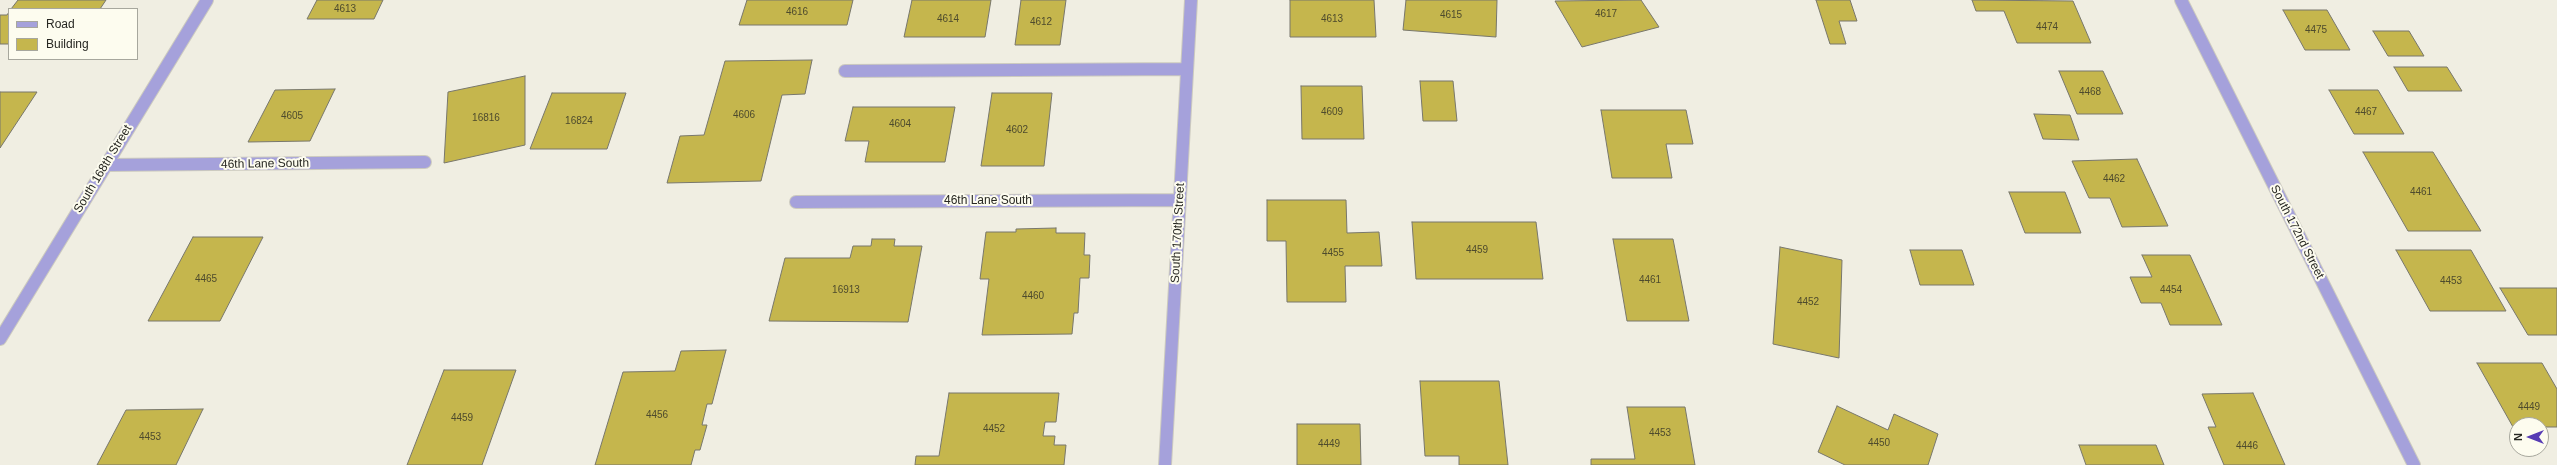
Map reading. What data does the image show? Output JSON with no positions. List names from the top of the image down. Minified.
{"streets":{"street":["46th Lane South","South 168th Street","South 172nd Street","South 170th Street"]},"crossings":[["46th Lane South","South 168th Street"],["46th Lane South","South 170th Street"]],"house_numbers":["4613","4616","4617","4615","4614","4613","4612","4474","4475","4468","4609","4467","4606","4605","16816","16824","4604","4602","4462","4461","4459","4455","4465","4461","4453","16913","4454","4460","4452","4449","4456","4459","4452","4453","4453","4450","4449","4446"],"legend":["Road","Building"],"north":"left"}
